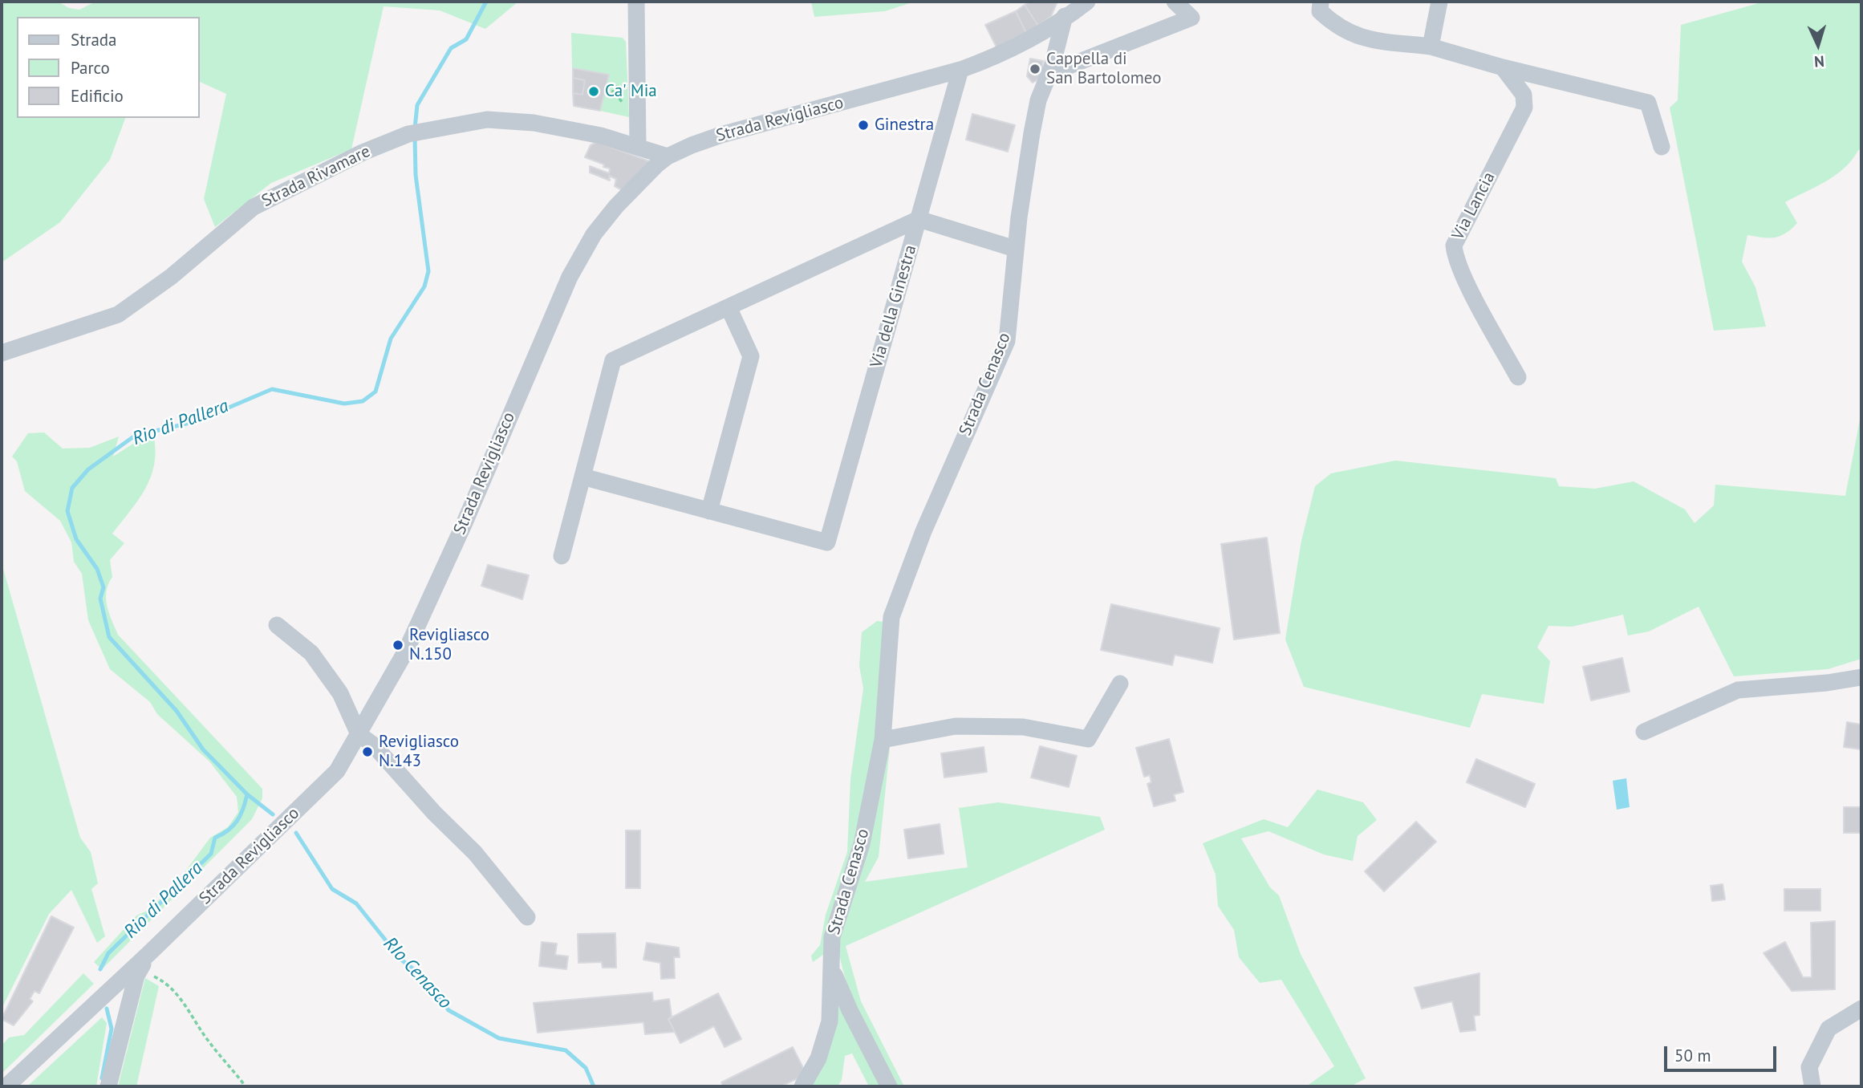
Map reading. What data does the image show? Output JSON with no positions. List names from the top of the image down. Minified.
{"streets":{"street":["Strada Revigliasco","Strada Rivamare","Via Lancia","Via della Ginestra","Strada Cenasco"]},"crossings":[["Strada Revigliasco","Strada Rivamare"],["Strada Revigliasco","Via della Ginestra"],["Strada Revigliasco","Strada Cenasco"]],"water":["Rio di Pallera","RIo Cenasco"],"places":["Cappella di San Bartolomeo","Ca' Mia","Ginestra","Revigliasco N.150","Revigliasco N.143"],"legend":["Strada","Parco","Edificio"],"scale_bar":"50 m","north":"bottom"}
